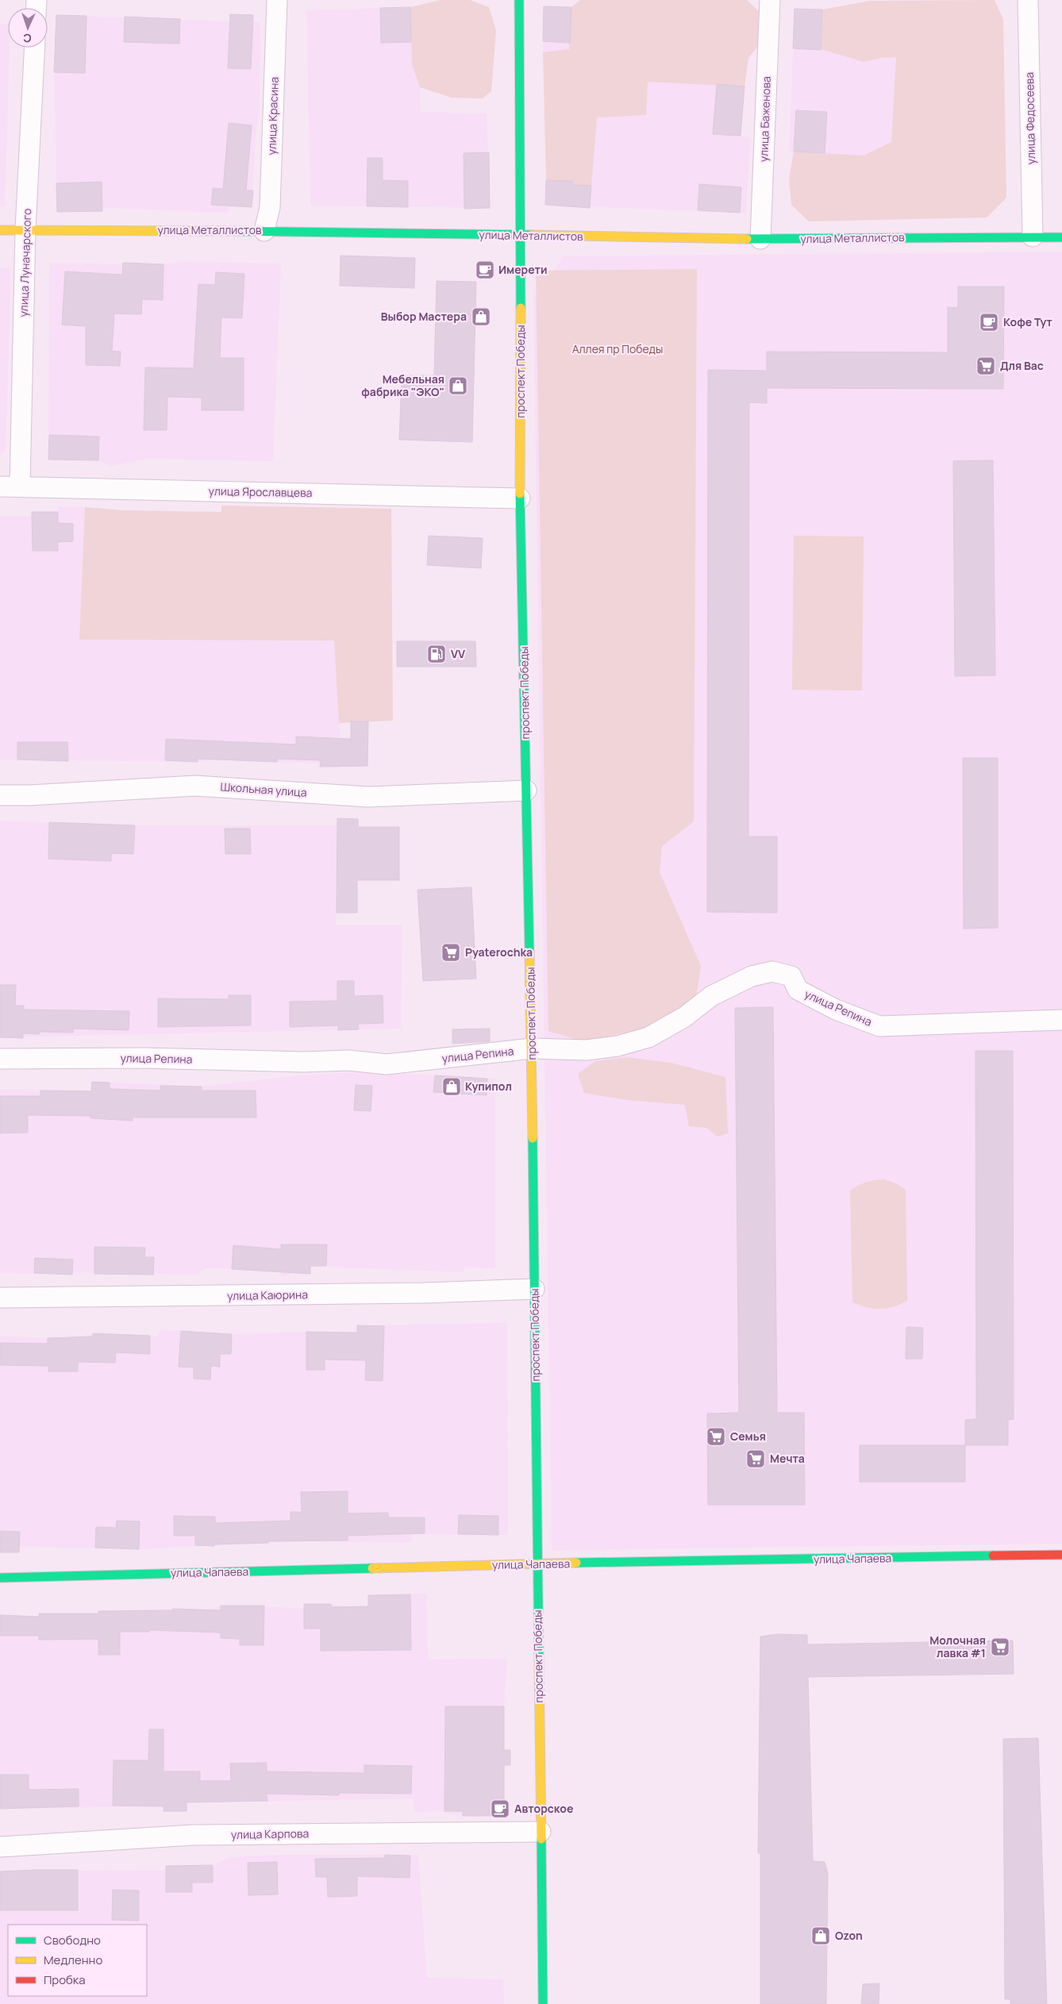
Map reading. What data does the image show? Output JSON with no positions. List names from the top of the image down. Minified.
{"streets":{"street":["улица Красина","улица Федосеева","улица Баженова","улица Металлистов","улица Луначарского","проспект Победы","улица Ярославцева","Школьная улица","улица Репина","улица Каюрина","улица Чапаева","улица Карпова"]},"crossings":[["улица Красина","улица Металлистов"],["улица Федосеева","улица Металлистов"],["улица Баженова","улица Металлистов"],["улица Металлистов","улица Луначарского"],["улица Металлистов","проспект Победы"],["улица Луначарского","улица Ярославцева"],["проспект Победы","улица Ярославцева"],["проспект Победы","Школьная улица"],["проспект Победы","улица Репина"],["проспект Победы","улица Каюрина"],["проспект Победы","улица Чапаева"],["проспект Победы","улица Карпова"]],"parks":["Аллея пр Победы"],"places":{"cafe":["Имерети","Кофе Тут","Авторское"],"shop":["Выбор Мастера","Мебельная фабрика \"ЭКО\"","Купипол","Ozon"],"supermarket":["Для Вас","Pyaterochka","Семья","Мечта","Молочная лавка #1"],"fuel station":["VV"]},"legend":["Свободно","Медленно","Пробка"],"north":"bottom"}
